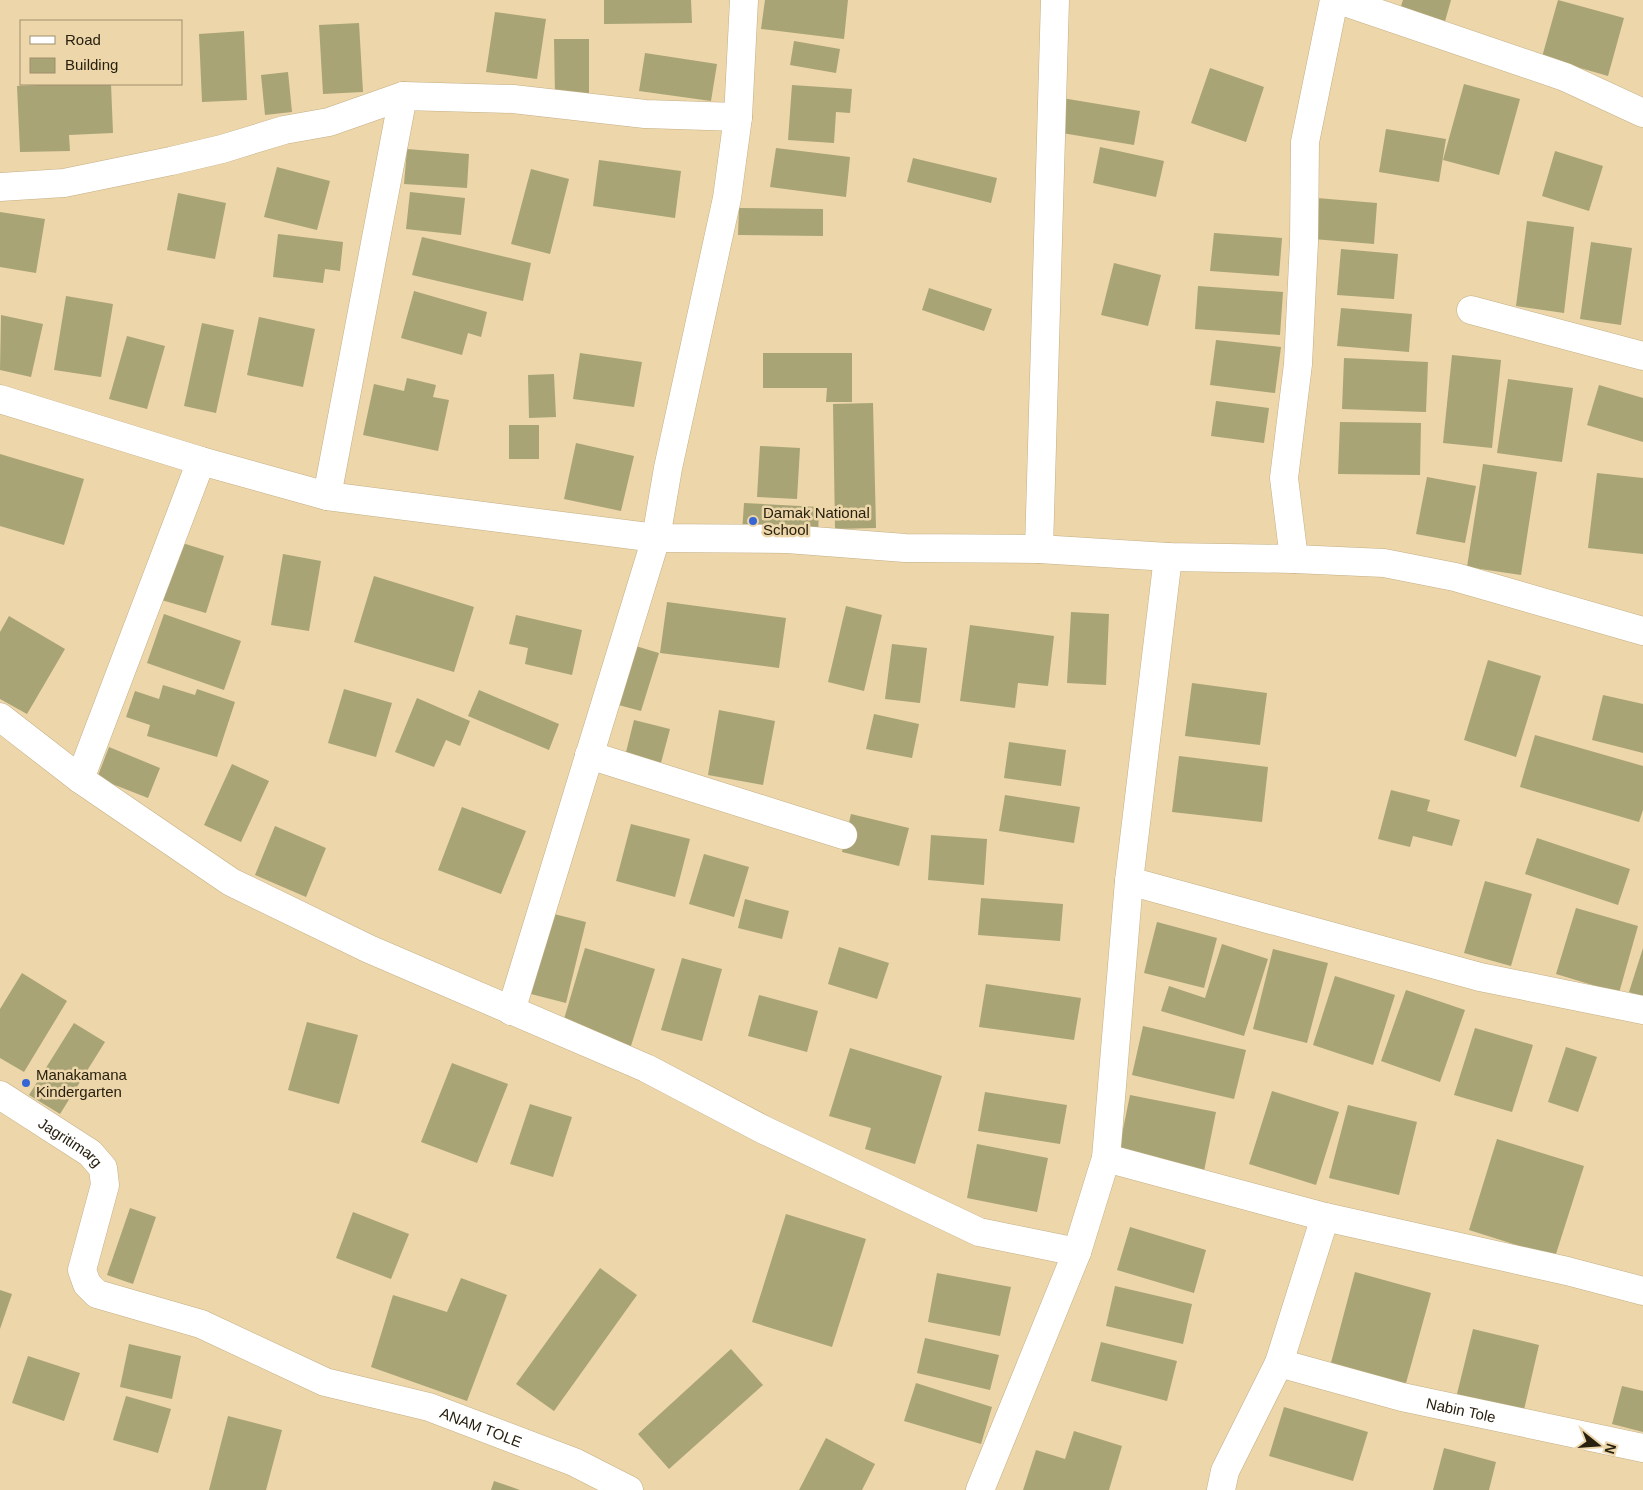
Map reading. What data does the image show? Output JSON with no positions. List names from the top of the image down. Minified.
{"streets":{"street":["Jagritimarg","Nabin Tole","ANAM TOLE"]},"crossings":[["Jagritimarg","ANAM TOLE"]],"places":["Damak National School","Manakamana Kindergarten"],"legend":["Road","Building"],"north":"right"}
